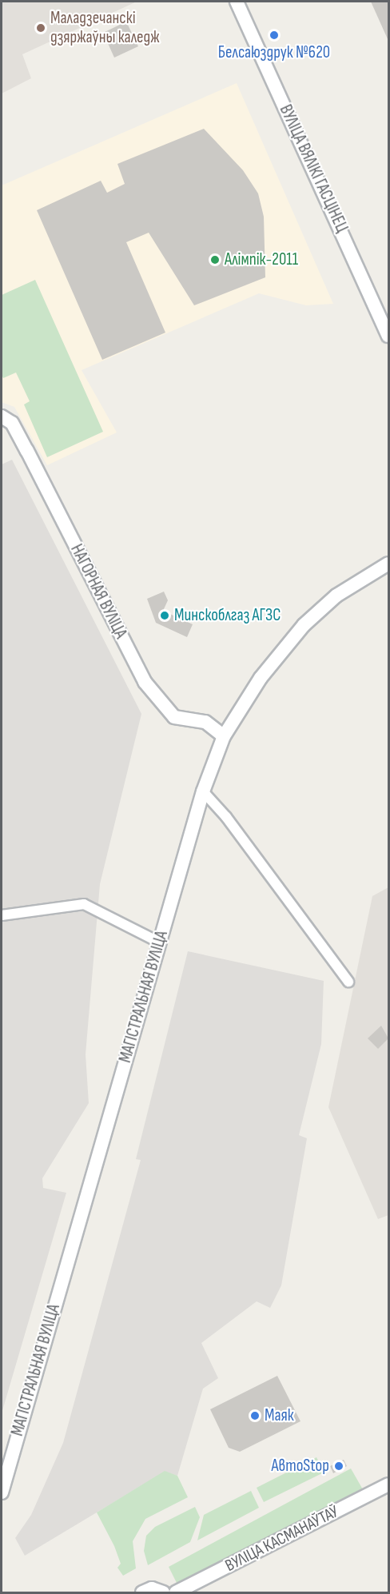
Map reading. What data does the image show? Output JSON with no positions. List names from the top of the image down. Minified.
{"streets":{"main road":["ВУЛІЦА ВЯЛІКІ ГАСЦІНЕЦ","НАГОРНАЯ ВУЛІЦА","МАГІСТРАЛЬНАЯ ВУЛІЦА","ВУЛІЦА КАСМАНАЎТАЎ"]},"crossings":[["НАГОРНАЯ ВУЛІЦА","МАГІСТРАЛЬНАЯ ВУЛІЦА"]],"places":["Маладзечанскі дзяржаўны каледж","Белсаюздрук №620","Алімпік-2011","Минскоблгаз АГЗС","Маяк","АвтоStop"]}
